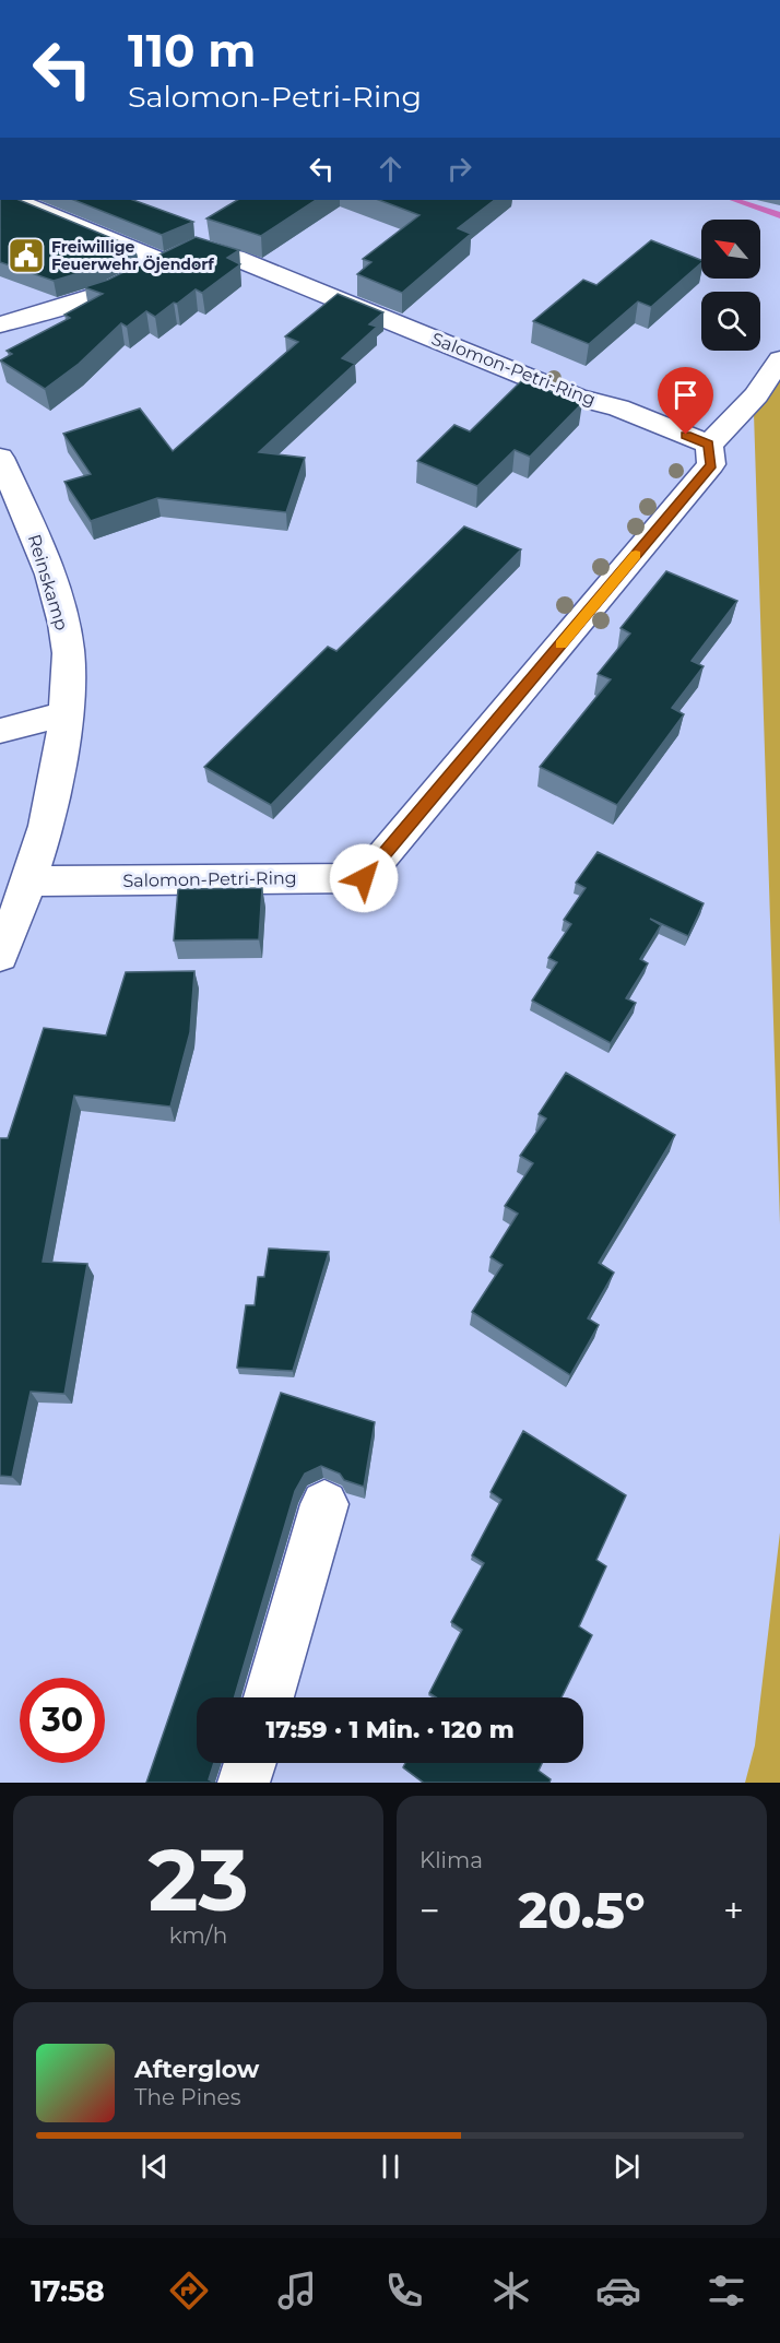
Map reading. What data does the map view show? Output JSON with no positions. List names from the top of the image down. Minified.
{"streets":{"street":["Salomon-Petri-Ring","Reinskamp"]},"crossings":[["Salomon-Petri-Ring","Reinskamp"]],"places":{"public building":["Freiwillige Feuerwehr Öjendorf"]},"north":"top left","page":{"turn":["110 m","Salomon-Petri-Ring"],"limit":"30","trip":"17:59 · 1 Min. · 120 m","tile":[["23","km/h"],"Klima"],"heat":["−","20.5°","+"],"song":["Afterglow","The Pines"],"tabs":"17:58"}}
